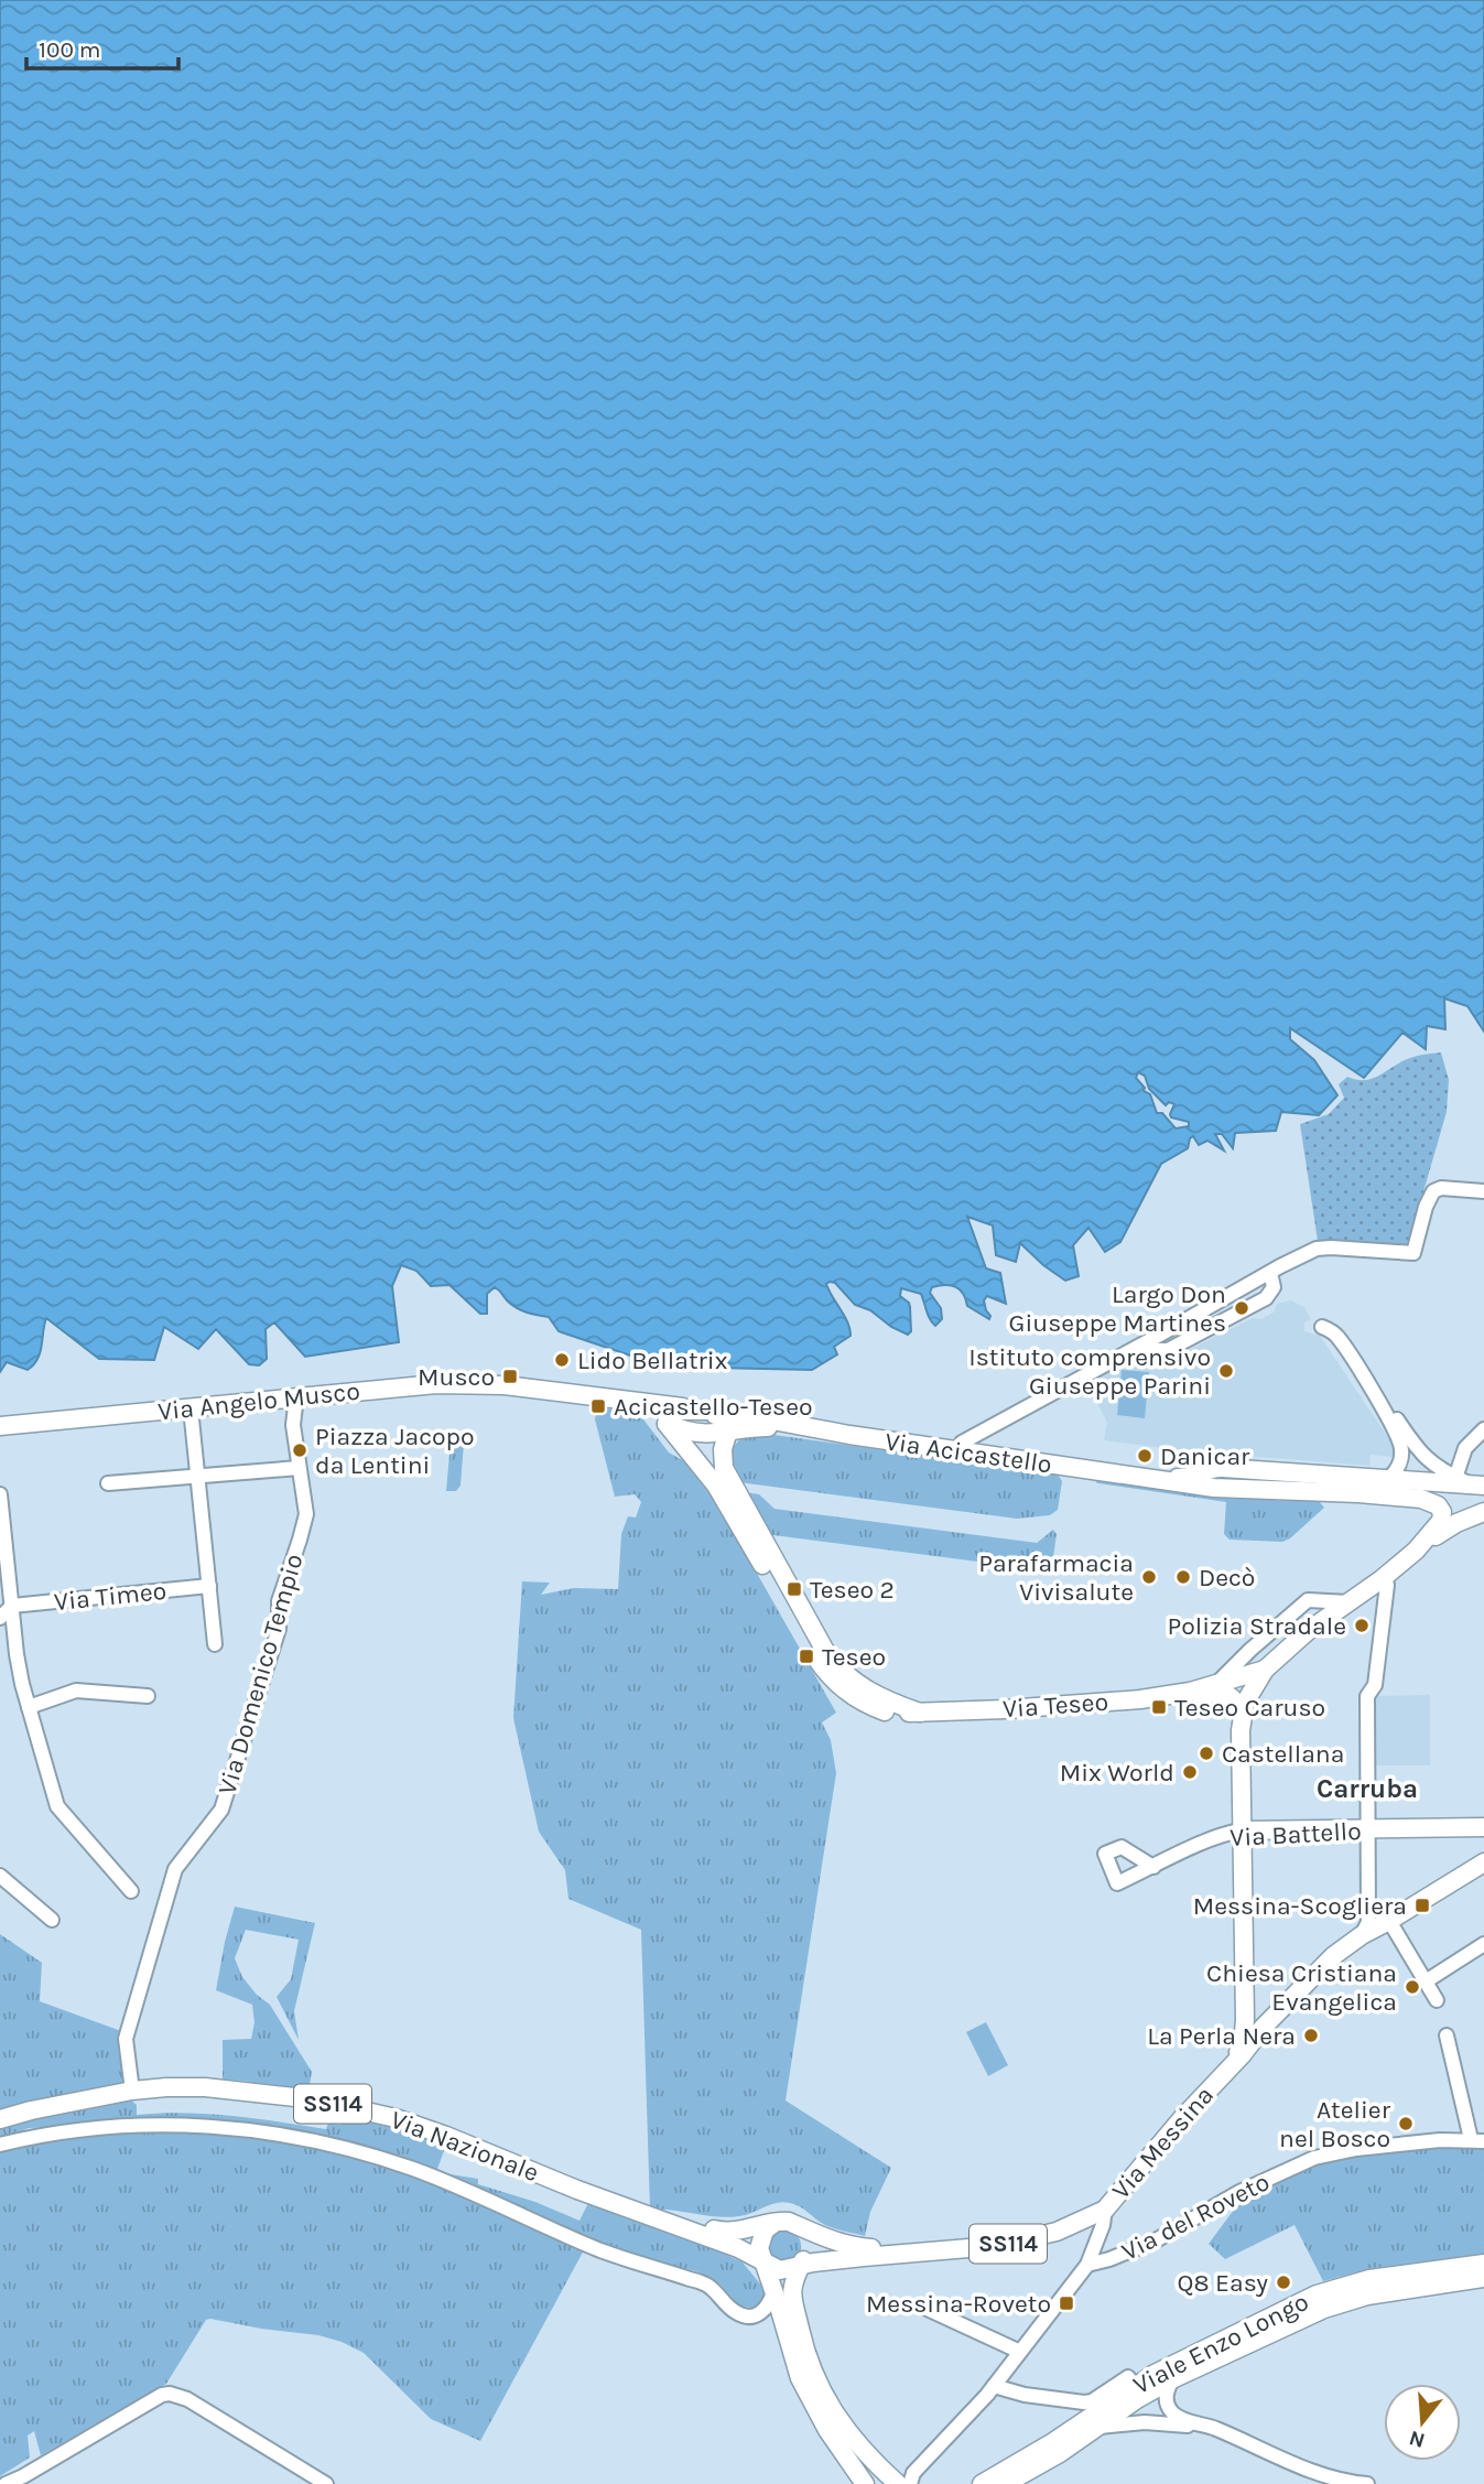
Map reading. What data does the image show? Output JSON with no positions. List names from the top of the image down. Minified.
{"streets":{"main road":["Via Angelo Musco","Via Acicastello","Via Teseo","Via Battello","SS114","Via Messina","Via Nazionale","Viale Enzo Longo"],"street":["Via Timeo","Via Domenico Tempio","Via del Roveto"]},"crossings":[["Via Domenico Tempio","Via Nazionale"],["SS114","Via Messina"],["Via Messina","Via del Roveto"]],"districts":["Carruba"],"places":{"other":["Largo Don Giuseppe Martines","Lido Bellatrix","Istituto comprensivo Giuseppe Parini","Piazza Jacopo da Lentini","Danicar","Parafarmacia Vivisalute","Decò","Polizia Stradale","Castellana","Mix World","Chiesa Cristiana Evangelica","La Perla Nera","Atelier nel Bosco","Q8 Easy"],"transit":["Musco","Acicastello-Teseo","Teseo 2","Teseo","Teseo Caruso","Messina-Scogliera","Messina-Roveto"]},"scale_bar":"100 m","north":"bottom"}
